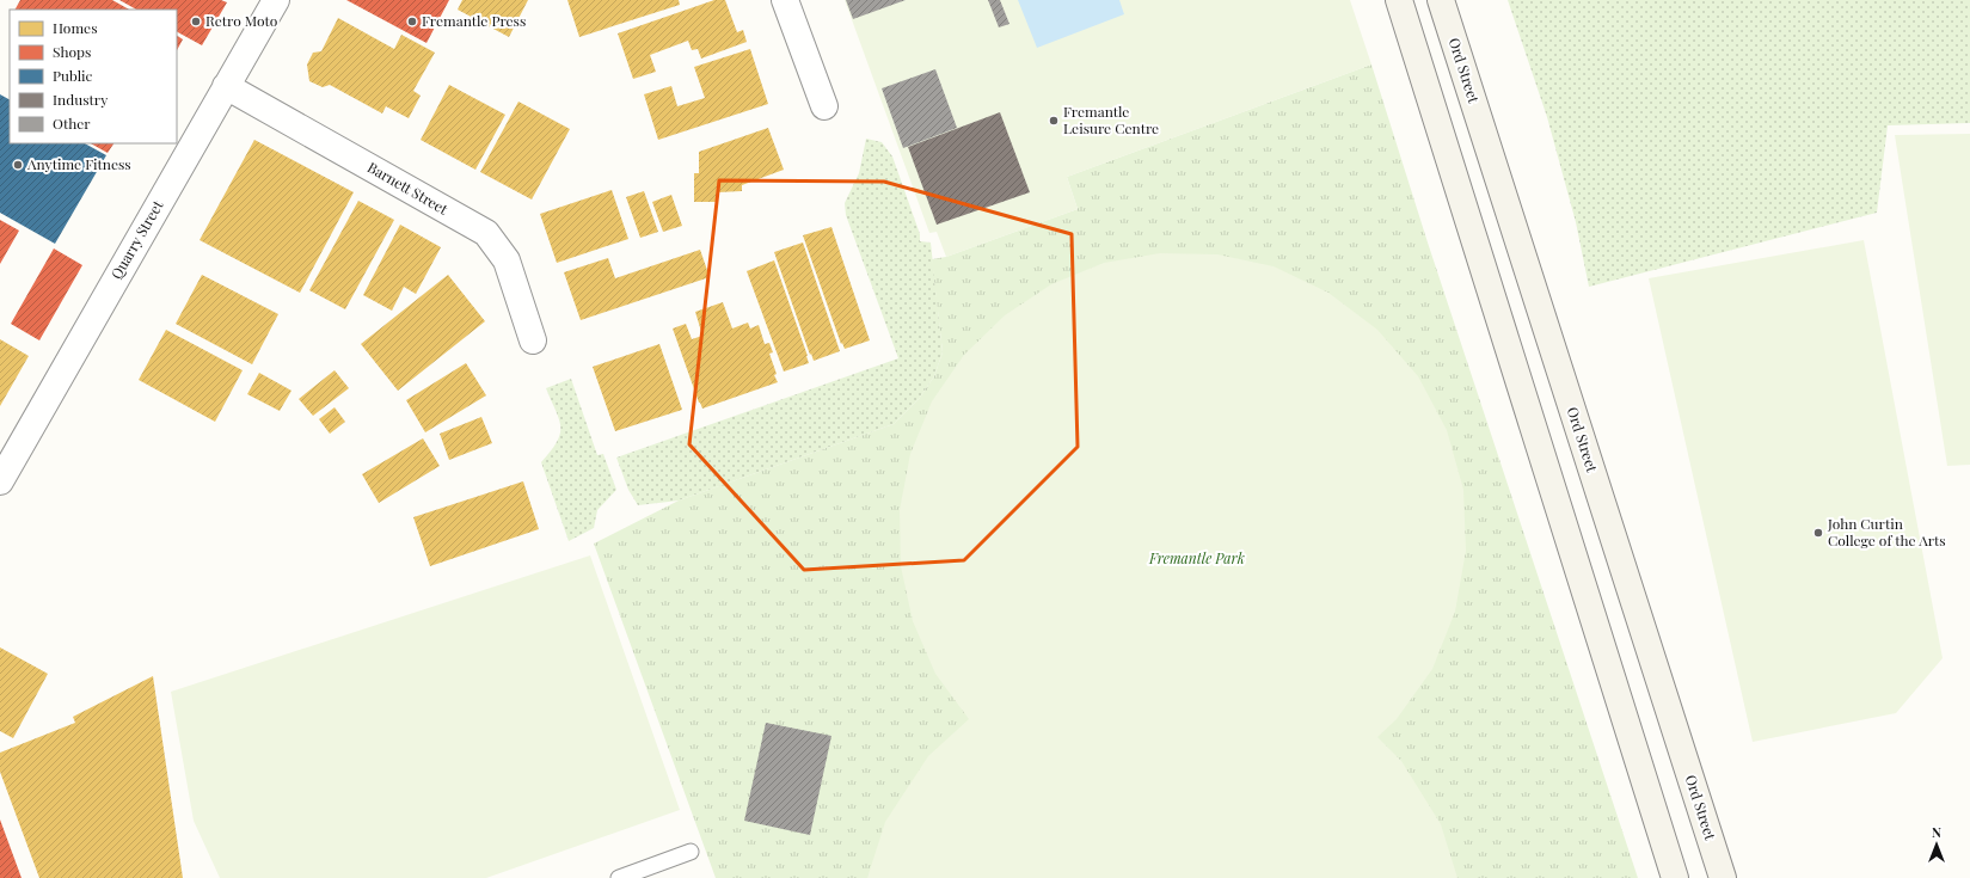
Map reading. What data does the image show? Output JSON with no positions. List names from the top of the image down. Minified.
{"streets":{"main road":["Ord Street"],"street":["Barnett Street","Quarry Street"]},"crossings":[["Barnett Street","Quarry Street"]],"parks":["Fremantle Park"],"places":["Retro Moto","Fremantle Press","Fremantle Leisure Centre","Anytime Fitness","John Curtin College of the Arts"],"legend":["Homes","Shops","Public","Industry","Other"],"north":"top"}
